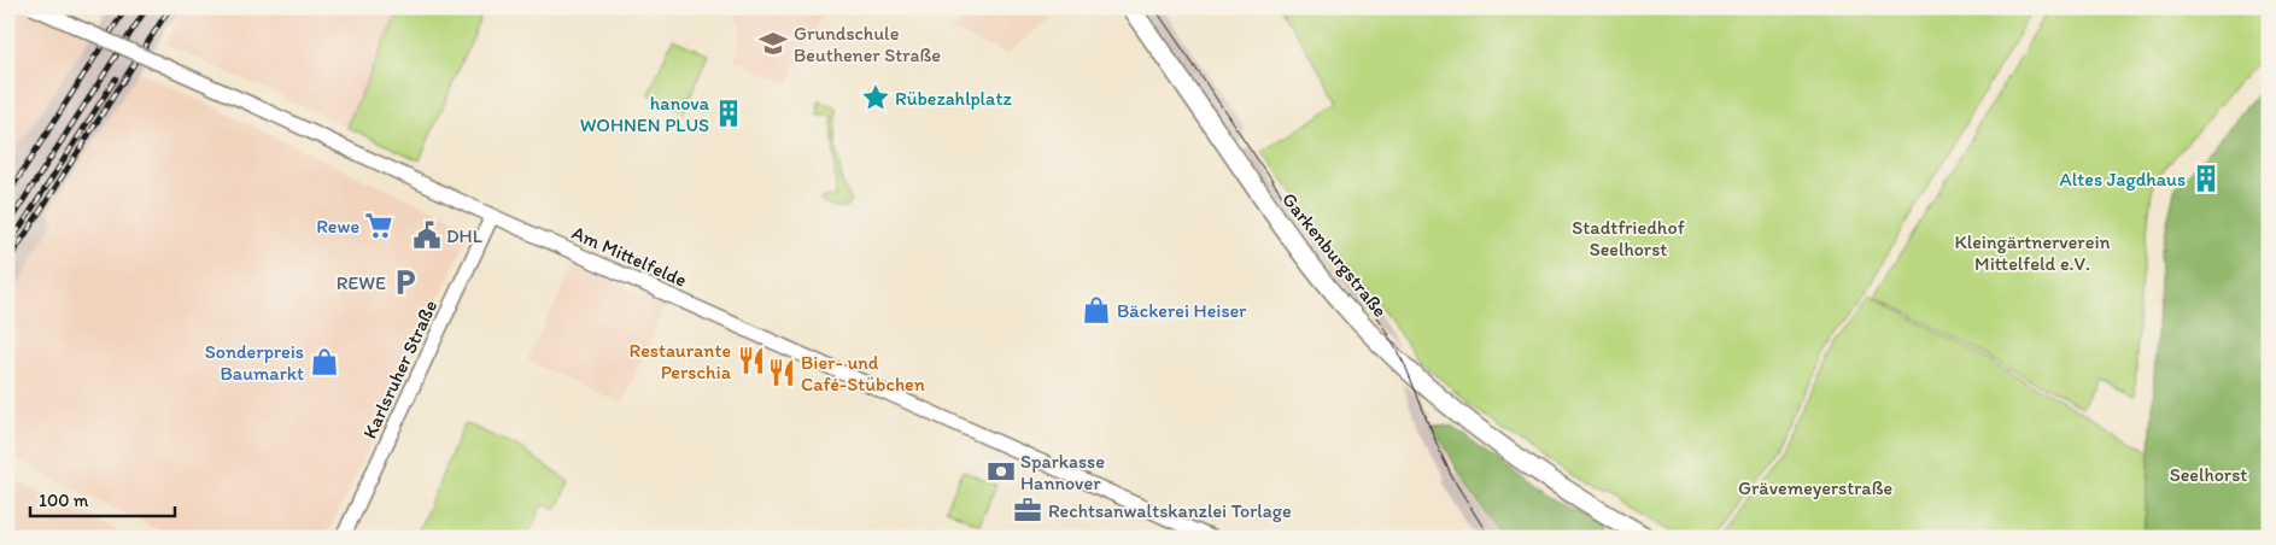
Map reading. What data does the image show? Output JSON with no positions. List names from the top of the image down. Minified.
{"streets":{"main road":["Garkenburgstraße"],"street":["Am Mittelfelde","Karlsruher Straße"]},"crossings":[["Am Mittelfelde","Karlsruher Straße"]],"parks":["Stadtfriedhof Seelhorst","Kleingärtnerverein Mittelfeld e.V.","Seelhorst","Grävemeyerstraße"],"places":{"school or university":["Grundschule Beuthener Straße"],"place":["Rübezahlplatz"],"building":["hanova WOHNEN PLUS","Altes Jagdhaus"],"supermarket":["Rewe"],"public building":["DHL"],"parking":["REWE"],"shop":["Bäckerei Heiser","Sonderpreis Baumarkt"],"restaurant":["Restaurante Perschia","Bier- und Café-Stübchen"],"bank":["Sparkasse Hannover"],"office":["Rechtsanwaltskanzlei Torlage"]},"scale_bar":"100 m"}
